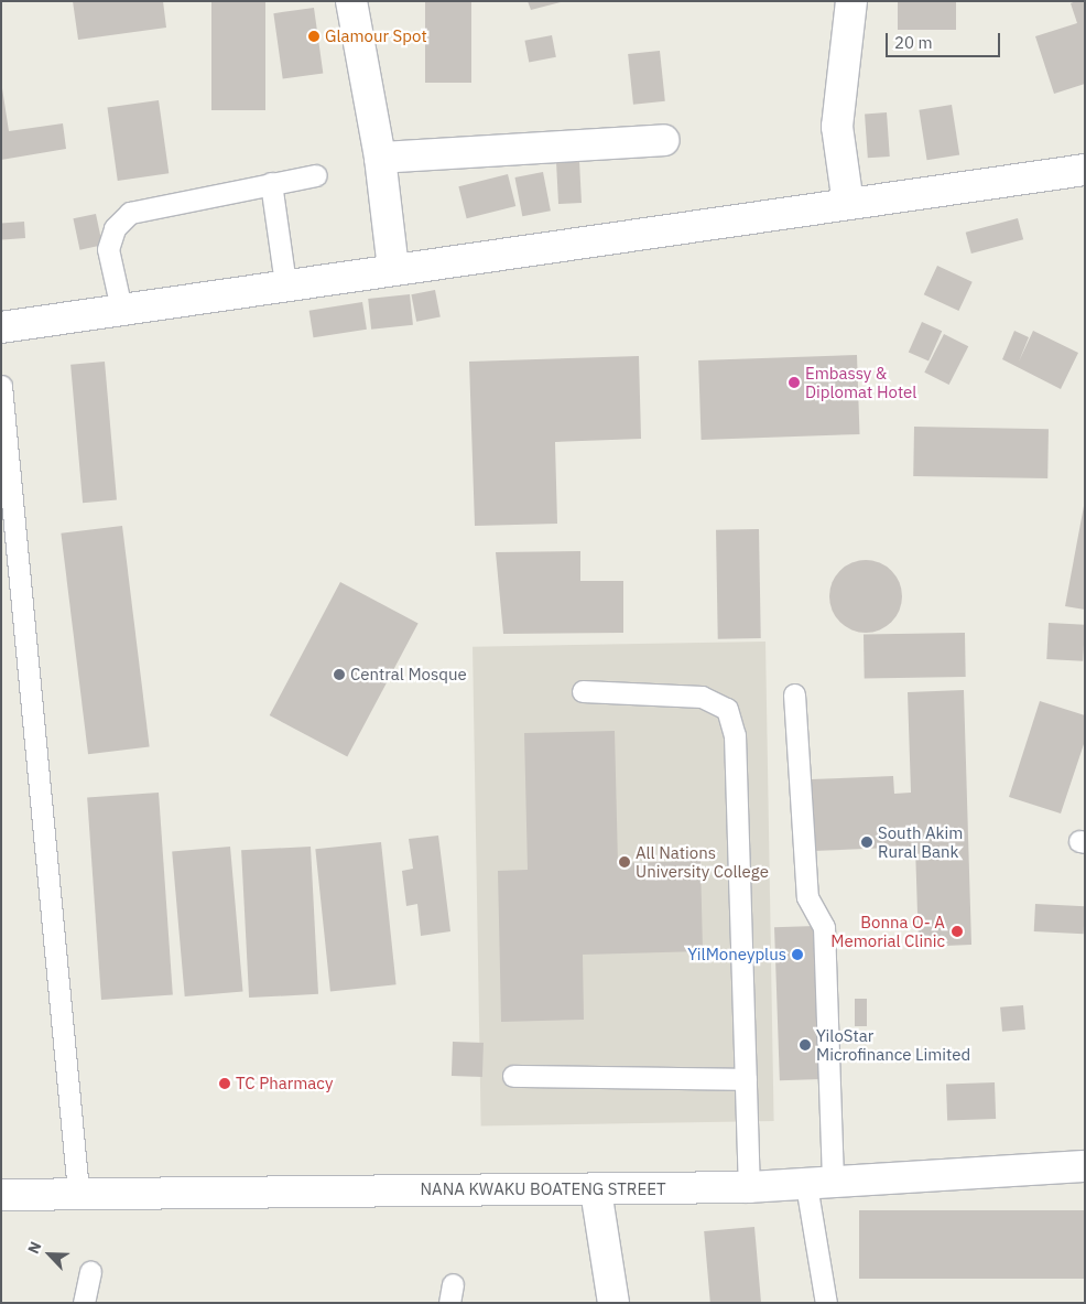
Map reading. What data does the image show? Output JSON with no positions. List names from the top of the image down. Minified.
{"streets":{"street":["NANA KWAKU BOATENG STREET"]},"places":["Glamour Spot","Embassy & Diplomat Hotel","Central Mosque","South Akim Rural Bank","All Nations University College","Bonna O- A Memorial Clinic","YilMoneyplus","YiloStar Microfinance Limited","TC Pharmacy"],"scale_bar":"20 m","north":"top left"}
